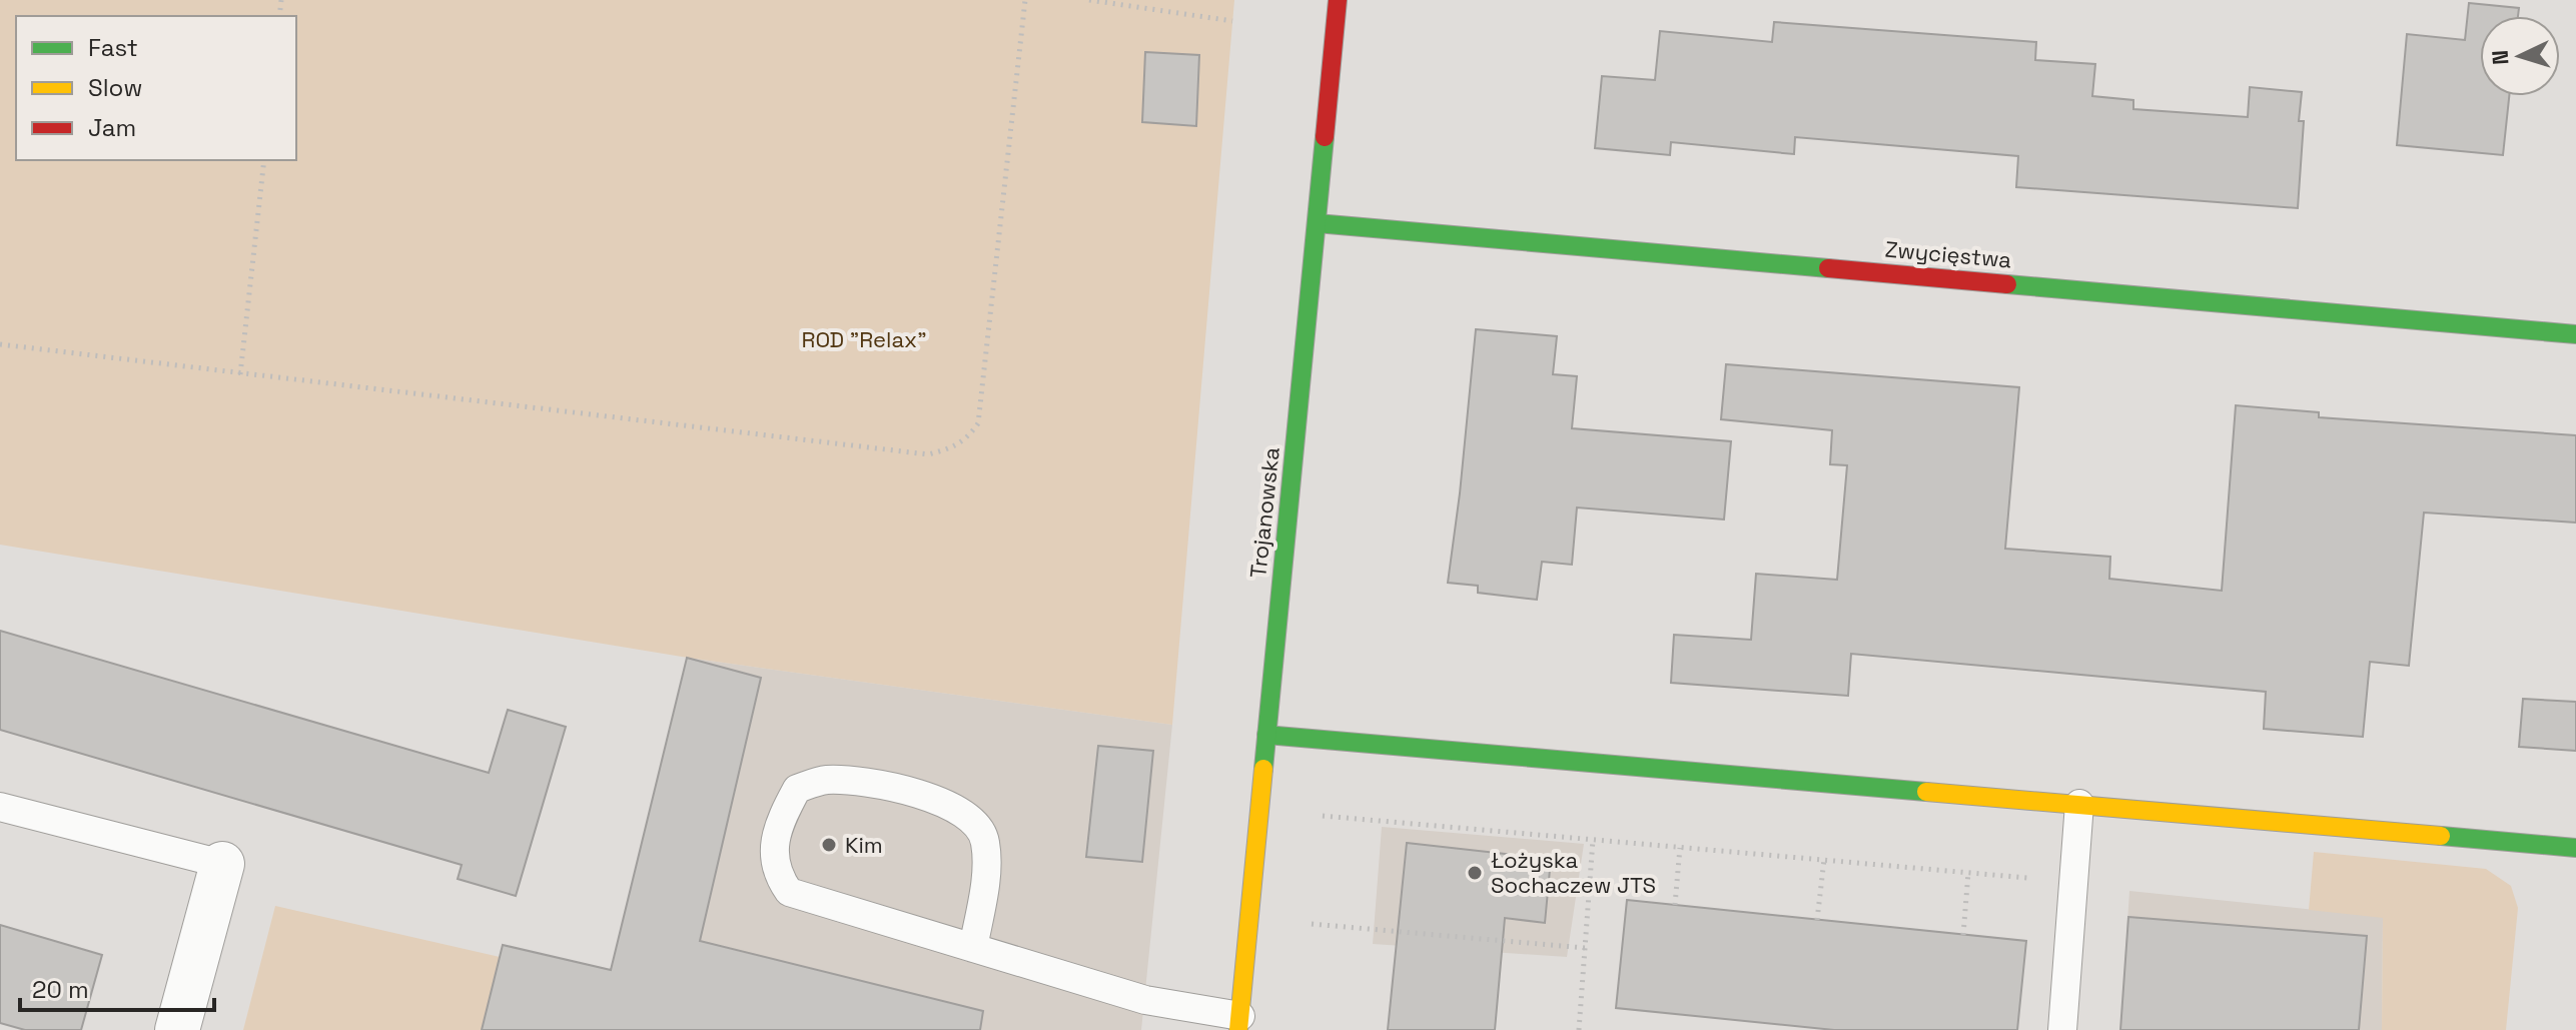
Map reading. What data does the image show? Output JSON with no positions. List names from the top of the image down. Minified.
{"streets":{"street":["Zwycięstwa","Trojanowska"]},"crossings":[["Zwycięstwa","Trojanowska"]],"parks":["ROD \"Relax\""],"places":["Kim","Łożyska Sochaczew JTS"],"legend":["Fast","Slow","Jam"],"scale_bar":"20 m","north":"left"}
